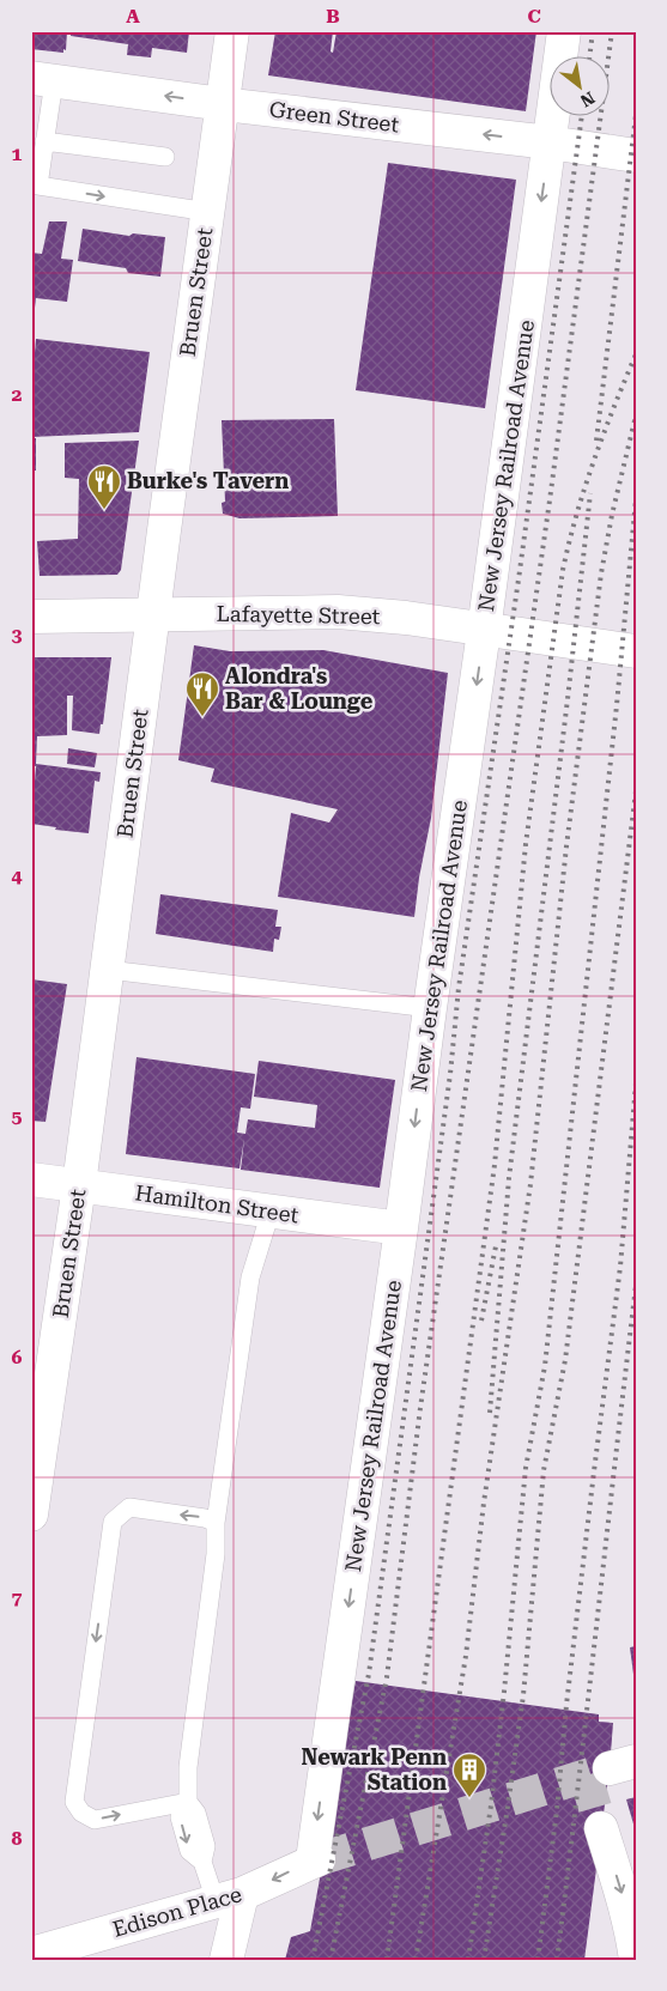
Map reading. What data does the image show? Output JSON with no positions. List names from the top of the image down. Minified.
{"streets":{"street":["Green Street","Bruen Street","New Jersey Railroad Avenue","Lafayette Street","Hamilton Street","Edison Place"]},"crossings":[["Green Street","Bruen Street"],["Green Street","New Jersey Railroad Avenue"],["Bruen Street","Lafayette Street"],["Bruen Street","Hamilton Street"],["New Jersey Railroad Avenue","Lafayette Street"],["New Jersey Railroad Avenue","Hamilton Street"],["New Jersey Railroad Avenue","Edison Place"]],"one_way":["Green Street","New Jersey Railroad Avenue"],"places":{"restaurant":["Burke's Tavern","Alondra's Bar & Lounge"],"building":["Newark Penn Station"]},"north":"bottom right","grid":{"columns":["A","B","C"],"rows":["1","2","3","4","5","6","7","8"]}}
